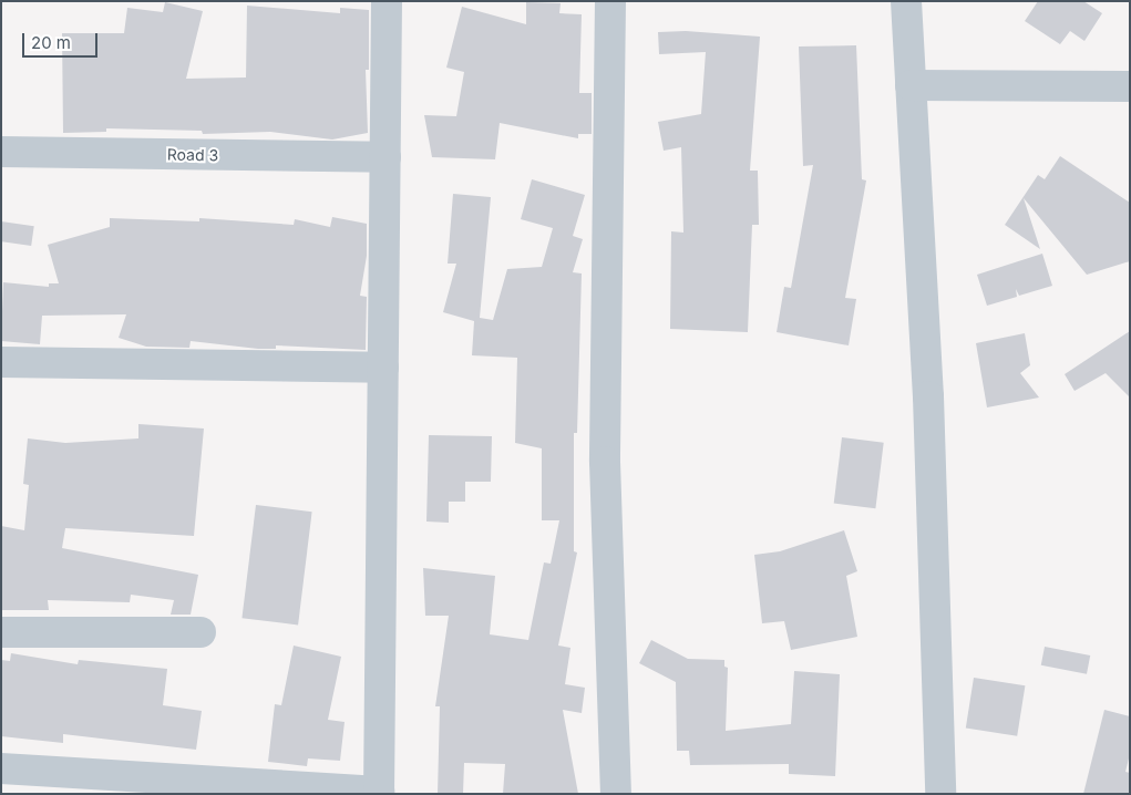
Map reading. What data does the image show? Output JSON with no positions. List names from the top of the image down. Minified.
{"streets":{"street":["Road 3"]},"scale_bar":"20 m"}
